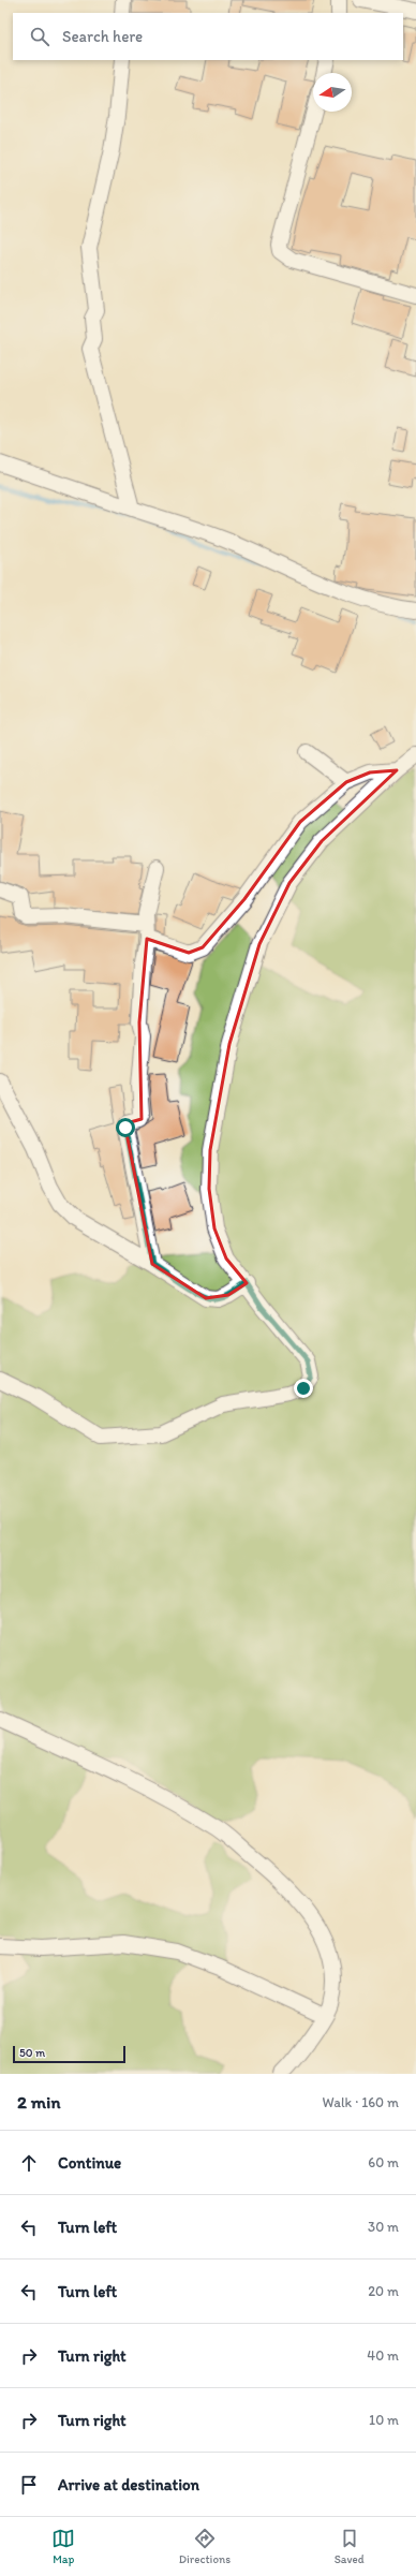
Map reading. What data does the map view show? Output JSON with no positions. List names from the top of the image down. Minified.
{"scale_bar":"50 m","north":"left","page":{"search":"Search here","scale":"50 m","heading":["2 min","Walk · 160 m"],"list":[["Continue","60 m"],["Turn left","30 m"],["Turn left","20 m"],["Turn right","40 m"],["Turn right","10 m"],"Arrive at destination"],"nav":["Map","Directions","Saved"]}}
